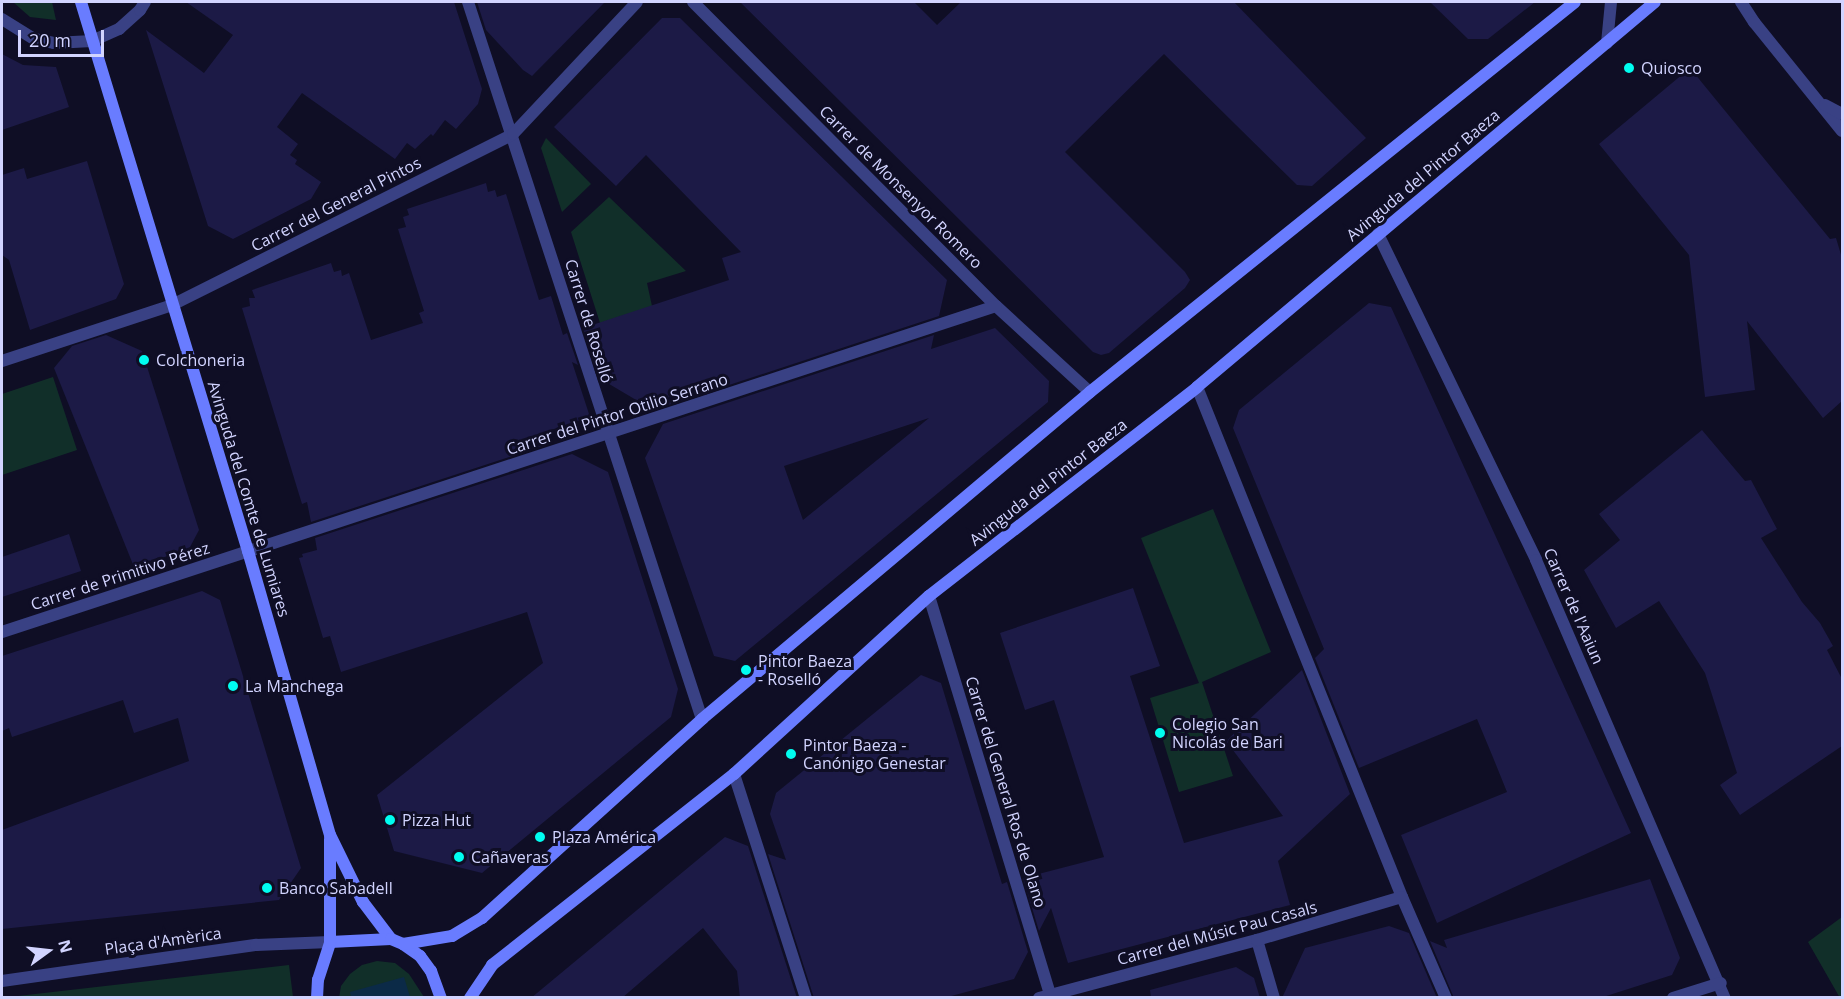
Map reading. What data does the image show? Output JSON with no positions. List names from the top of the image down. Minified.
{"streets":{"street":["Avinguda del Pintor Baeza","Carrer de Monsenyor Romero","Carrer del General Pintos","Carrer de Roselló","Carrer del Pintor Otilio Serrano","Avinguda del Comte de Lumiares","Carrer de Primitivo Pérez","Carrer de l'Aaiun","Carrer del General Ros de Olano","Carrer del Músic Pau Casals","Plaça d'Amèrica"]},"crossings":[["Avinguda del Pintor Baeza","Carrer de l'Aaiun"],["Avinguda del Pintor Baeza","Carrer del General Ros de Olano"],["Carrer de Monsenyor Romero","Carrer del Pintor Otilio Serrano"],["Carrer del General Pintos","Carrer de Roselló"],["Carrer del General Pintos","Avinguda del Comte de Lumiares"],["Carrer de Roselló","Carrer del Pintor Otilio Serrano"],["Carrer del Pintor Otilio Serrano","Avinguda del Comte de Lumiares"],["Carrer del Pintor Otilio Serrano","Carrer de Primitivo Pérez"],["Avinguda del Comte de Lumiares","Carrer de Primitivo Pérez"],["Avinguda del Comte de Lumiares","Plaça d'Amèrica"],["Carrer del General Ros de Olano","Carrer del Músic Pau Casals"]],"places":["Quiosco","Colchoneria","Pintor Baeza - Roselló","La Manchega","Colegio San Nicolás de Bari","Pintor Baeza - Canónigo Genestar","Pizza Hut","Plaza América","Cañaveras","Banco Sabadell"],"scale_bar":"20 m","north":"right"}
